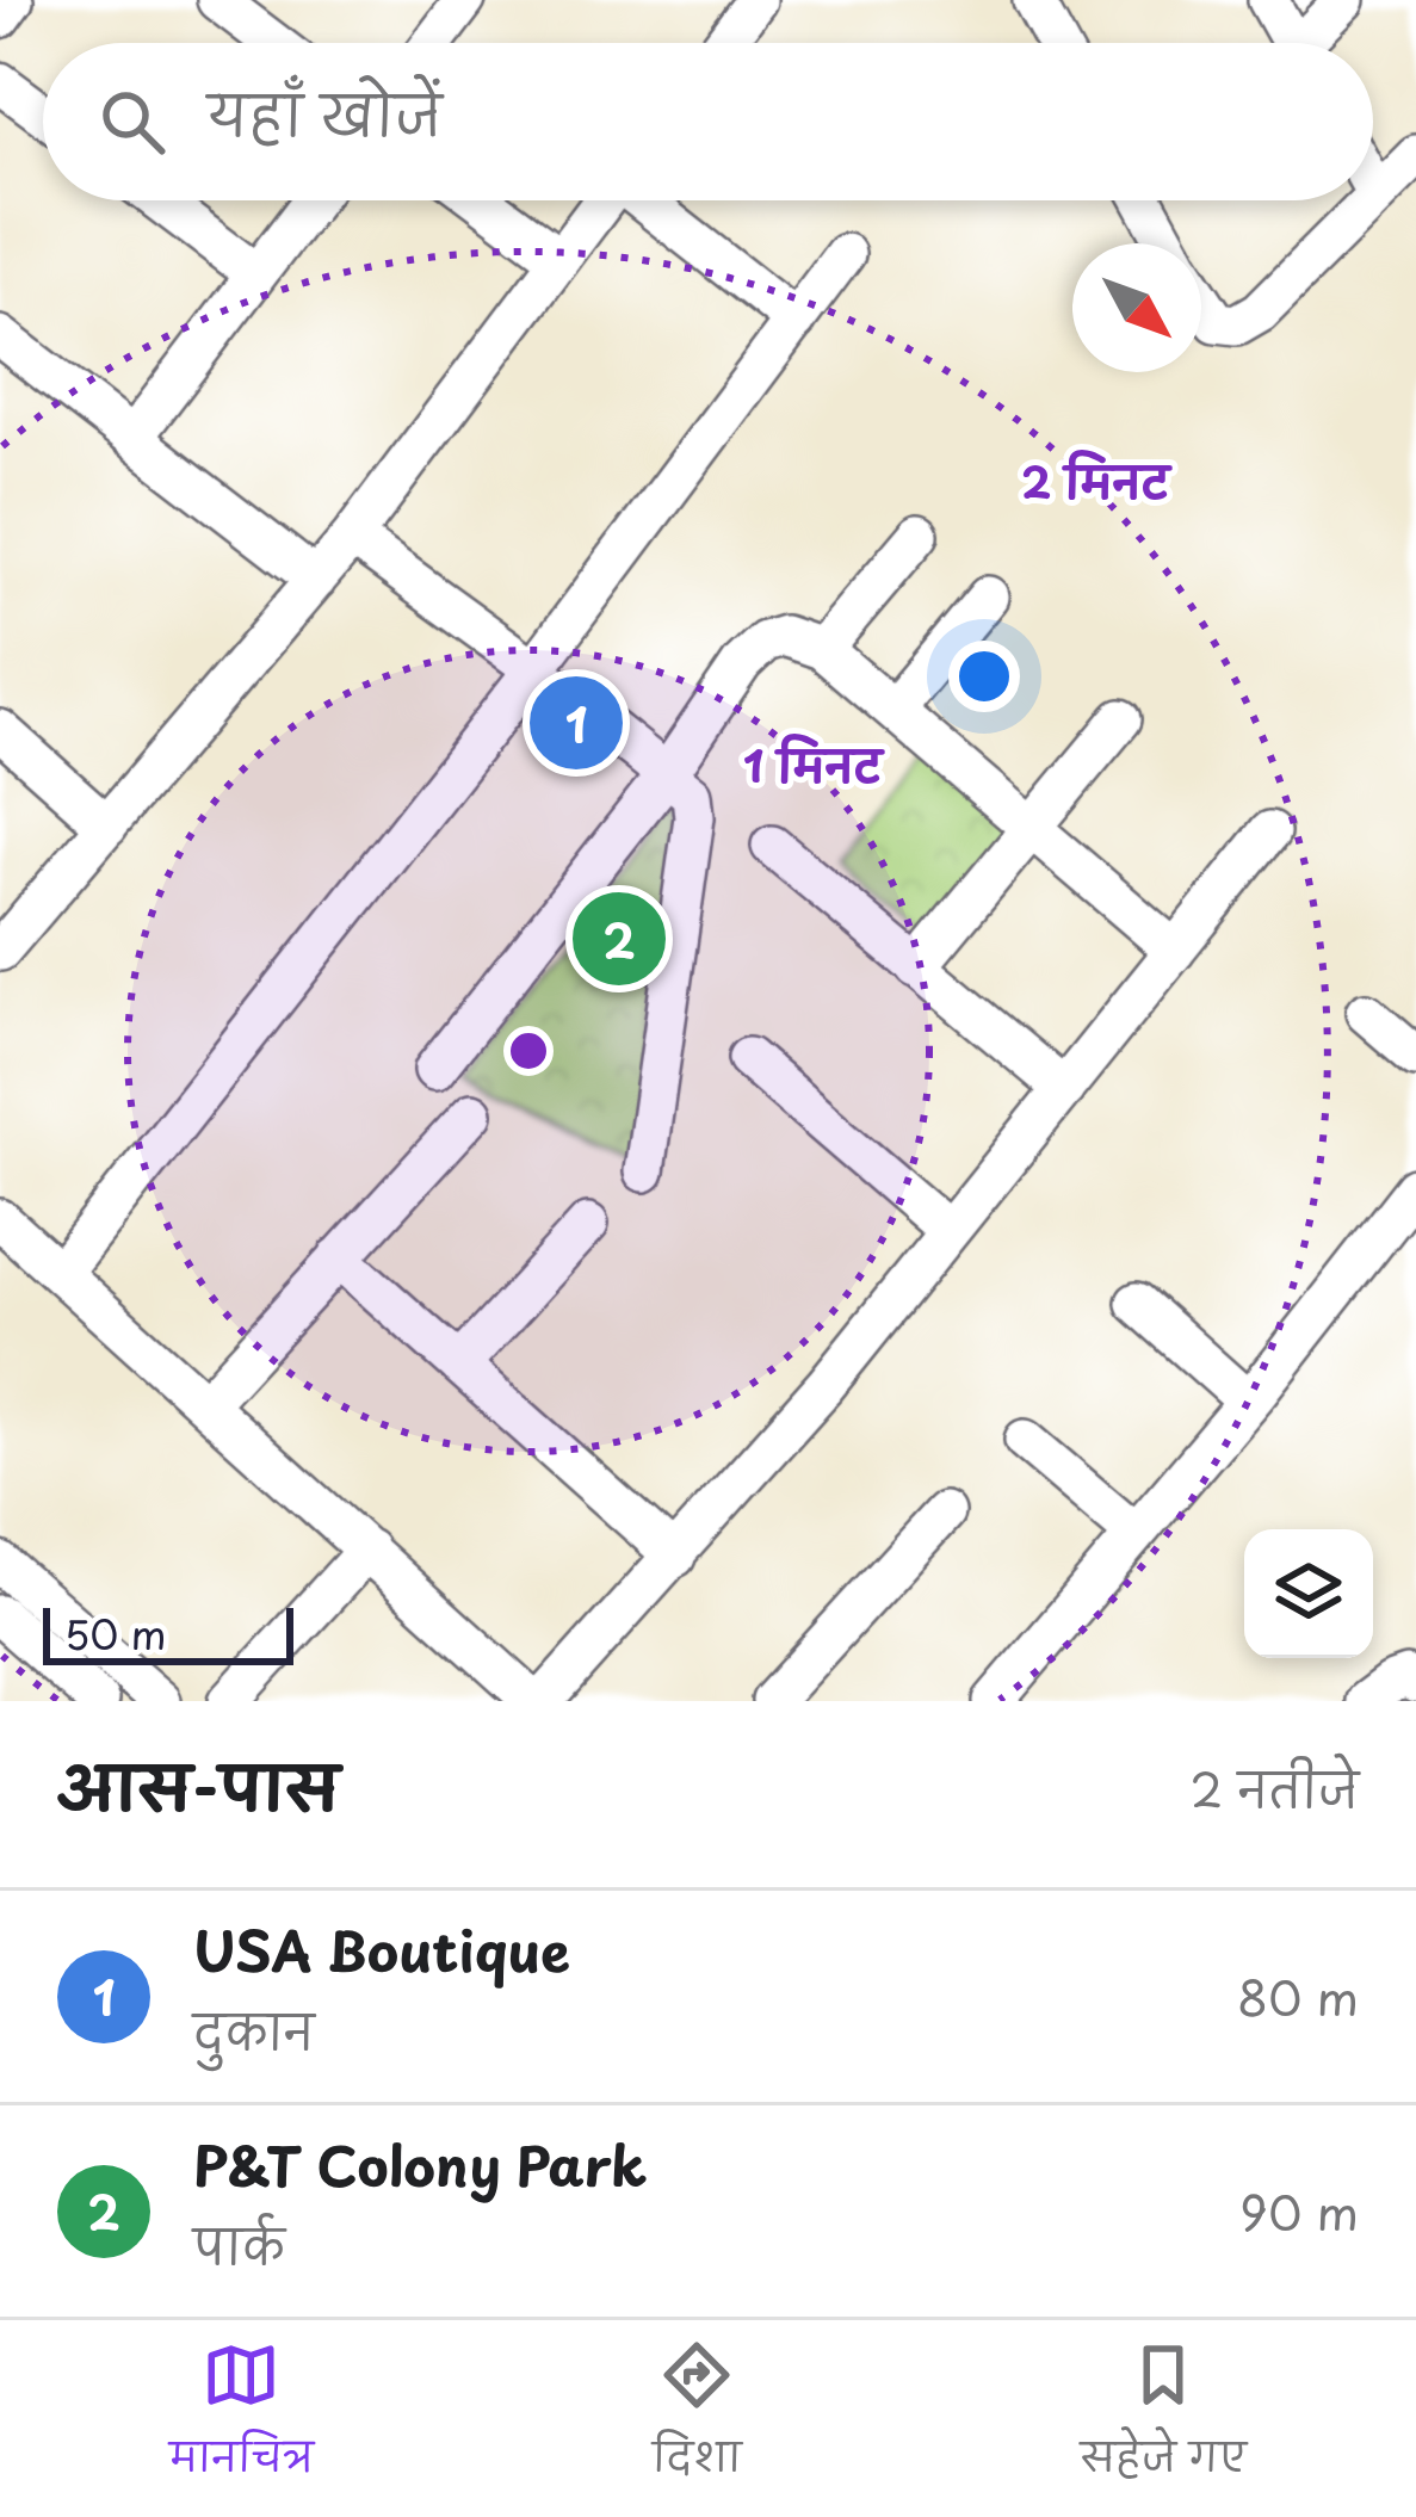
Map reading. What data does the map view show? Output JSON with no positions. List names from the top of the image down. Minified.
{"scale_bar":"50 m","north":"bottom right","page":{"search":"यहाँ खोजें","pins":["1","2"],"scale":"50 m","heading":["आस-पास","2 नतीजे"],"list":[{"mark":"1","name":"USA Boutique","note":"दुकान","value":"80 m"},{"mark":"2","name":"P&T Colony Park","note":"पार्क","value":"90 m"}],"nav":["मानचित्र","दिशा","सहेजे गए"]},"rings":["2 मिनट","1 मिनट"]}
